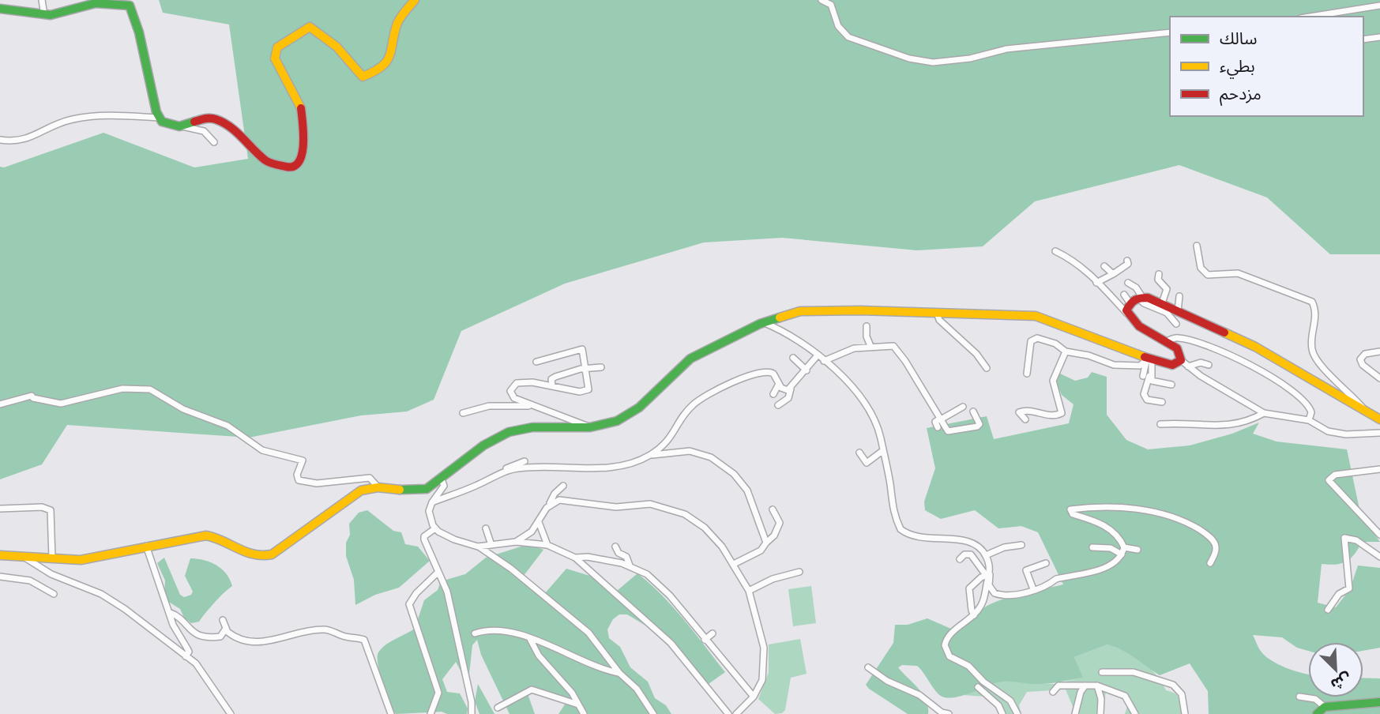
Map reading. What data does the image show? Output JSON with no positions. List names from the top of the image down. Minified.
{"legend":["سالك","بطيء","مزدحم"],"north":"bottom right"}
